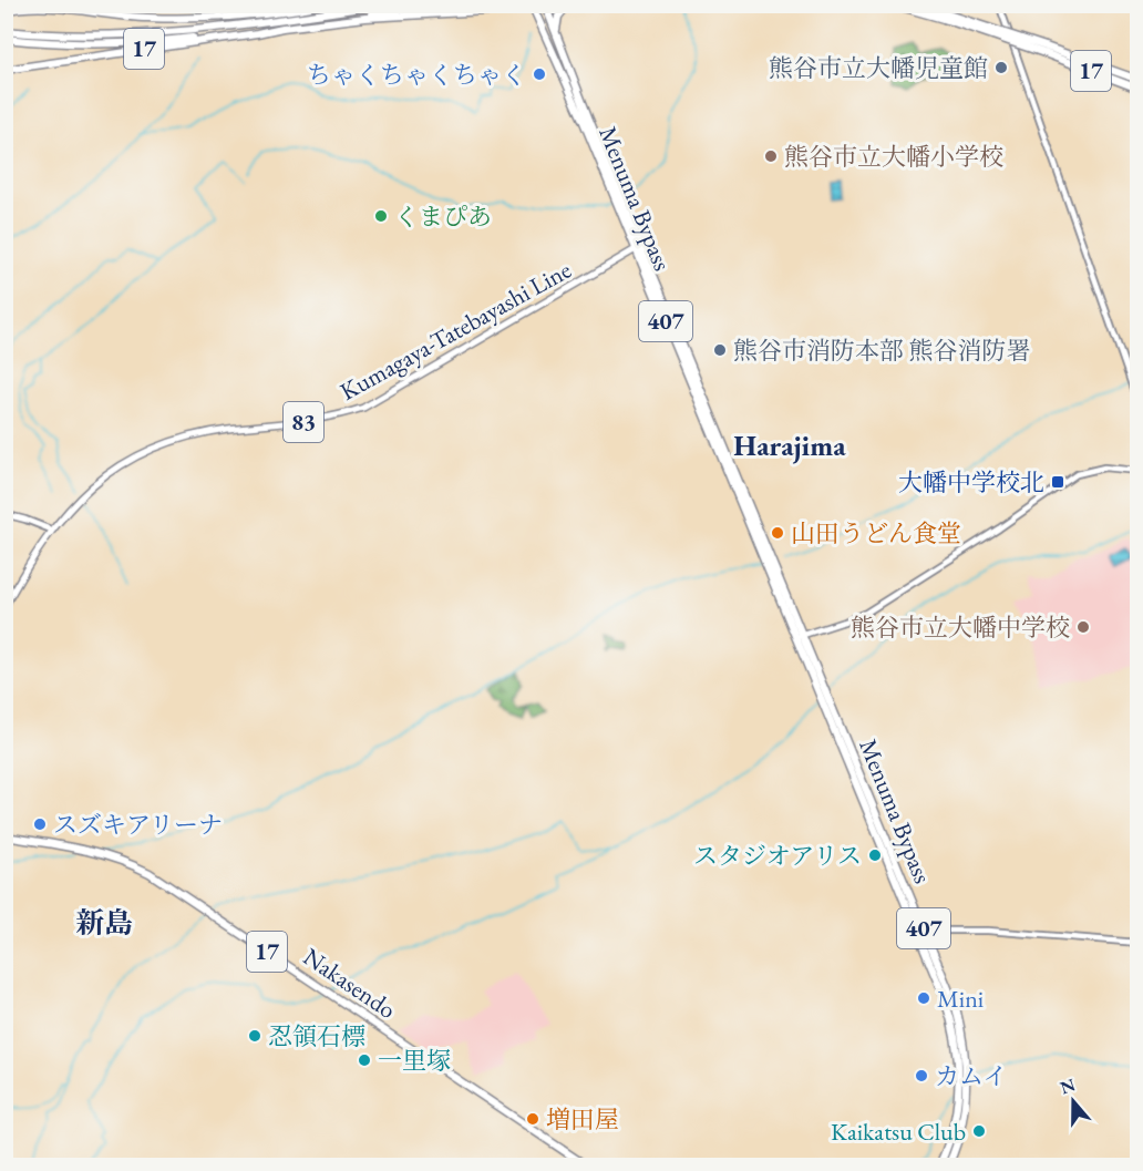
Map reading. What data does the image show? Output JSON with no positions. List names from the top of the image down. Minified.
{"streets":{"highway":["17","Menuma Bypass","407","Nakasendo"],"main road":["Kumagaya-Tatebayashi Line","83"]},"crossings":[["17","Menuma Bypass"],["17","407"],["Menuma Bypass","407"],["Menuma Bypass","Kumagaya-Tatebayashi Line"]],"districts":["Harajima","新島"],"places":{"other":["熊谷市立大幡児童館","ちゃくちゃくちゃく","熊谷市立大幡小学校","くまぴあ","熊谷市消防本部 熊谷消防署","山田うどん食堂","熊谷市立大幡中学校","スズキアリーナ","スタジオアリス","Mini","忍領石標","一里塚","カムイ","増田屋","Kaikatsu Club"],"transit":["大幡中学校北"]},"north":"top"}
